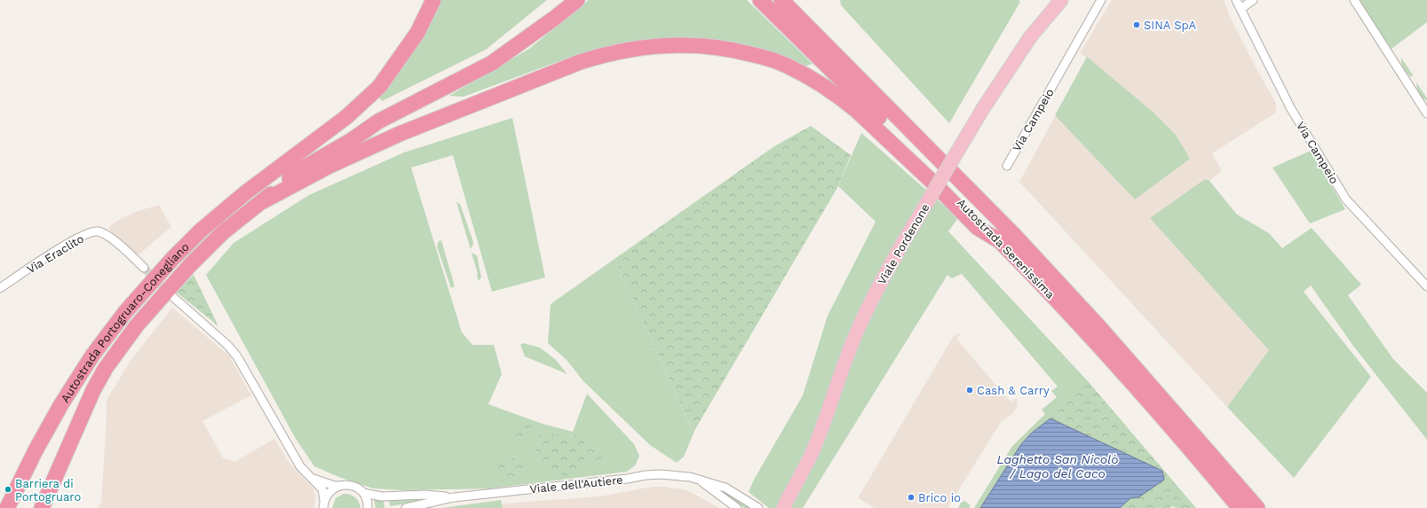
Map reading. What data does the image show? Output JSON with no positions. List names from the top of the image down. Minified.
{"streets":{"highway":["Autostrada Serenissima","Autostrada Portogruaro-Conegliano"],"main road":["Viale Pordenone"],"street":["Via Campeio","Via Eraclito","Viale dell'Autiere"]},"water":["Laghetto San Nicolò / Lago del Caco"],"places":["SINA SpA","Cash & Carry","Barriera di Portogruaro","Brico io"]}
